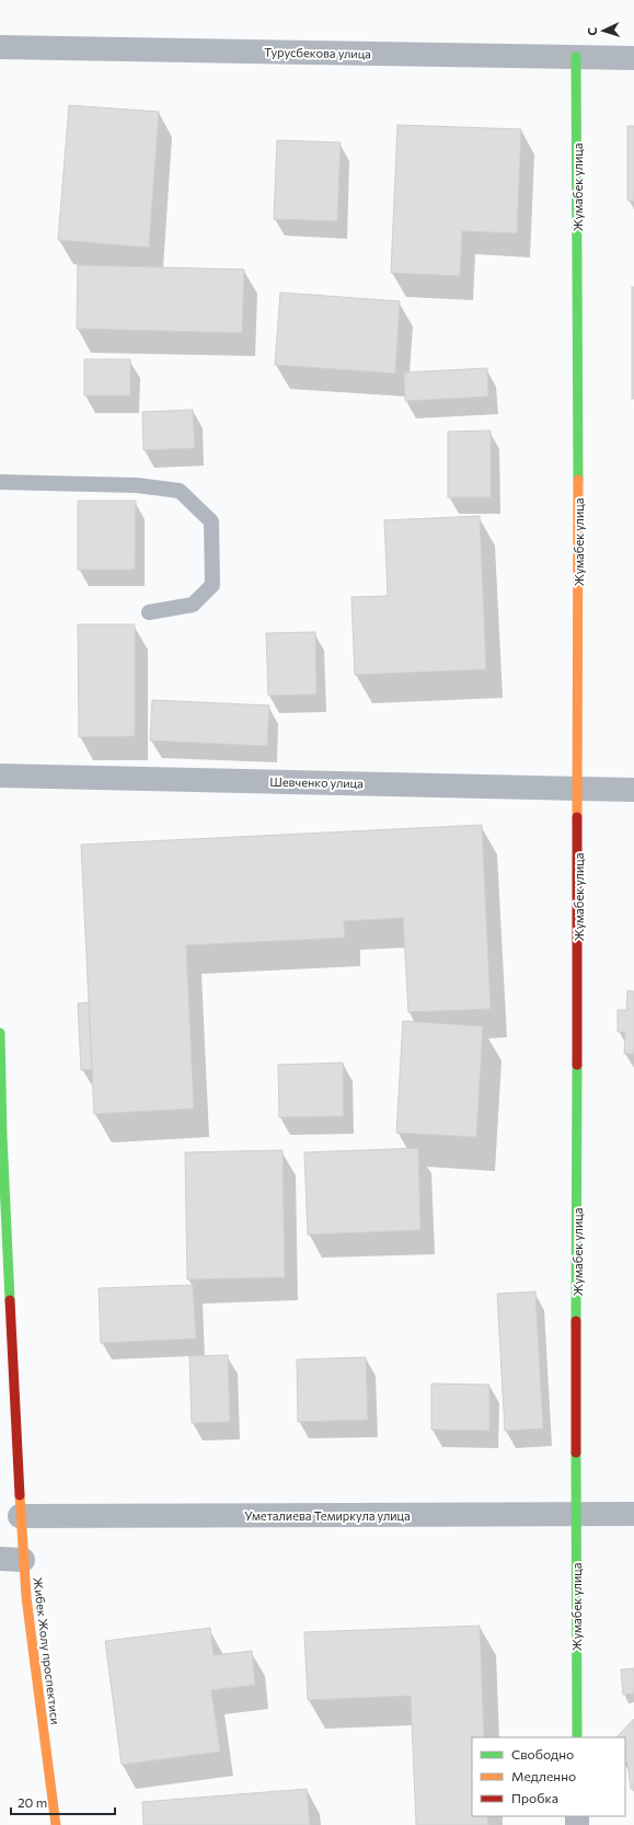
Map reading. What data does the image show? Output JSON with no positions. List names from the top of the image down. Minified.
{"streets":{"street":["Турусбекова улица","Жумабек улица","Шевченко улица","Уметалиева Темиркула улица","Жибек Жолу проспектиси"]},"crossings":[["Турусбекова улица","Жумабек улица"],["Жумабек улица","Шевченко улица"],["Жумабек улица","Уметалиева Темиркула улица"],["Уметалиева Темиркула улица","Жибек Жолу проспектиси"]],"legend":["Свободно","Медленно","Пробка"],"scale_bar":"20 m","north":"left"}
